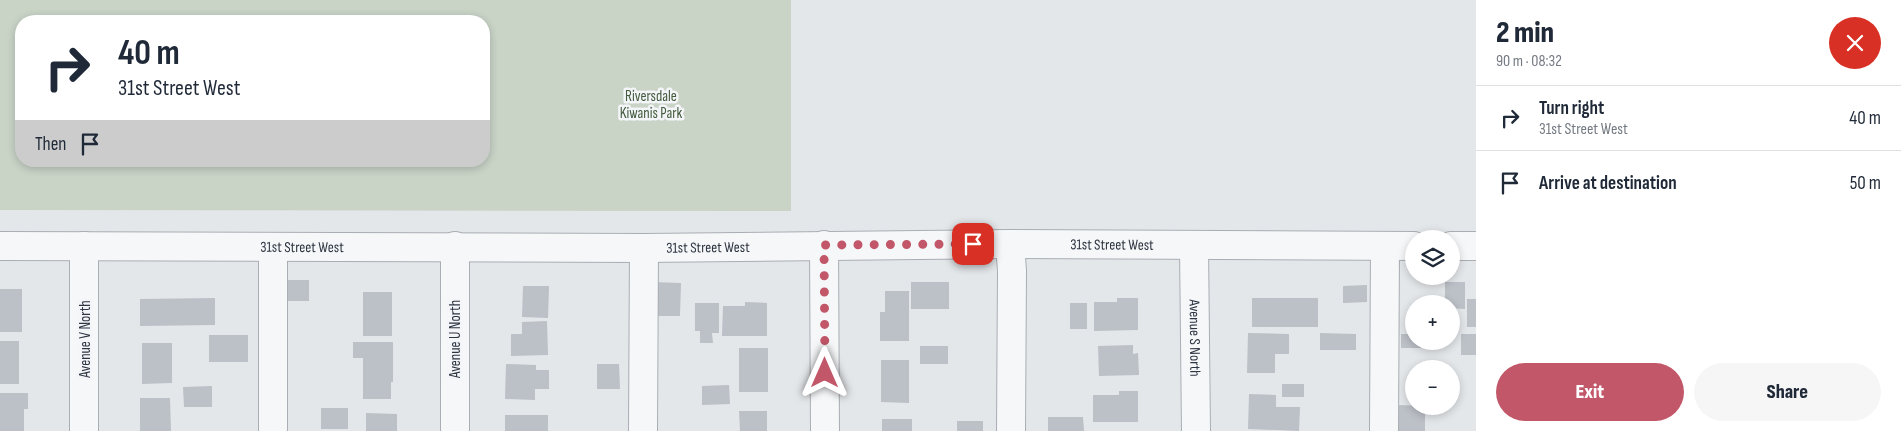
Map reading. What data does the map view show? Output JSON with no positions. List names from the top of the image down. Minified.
{"streets":{"street":["31st Street West","Avenue S North","Avenue V North","Avenue U North"]},"crossings":[["31st Street West","Avenue S North"],["31st Street West","Avenue V North"],["31st Street West","Avenue U North"]],"parks":["Riversdale Kiwanis Park"],"page":{"heading":["2 min","90 m · 08:32"],"turn":["40 m","31st Street West"],"list":[{"name":"Turn right","note":"31st Street West","value":"40 m"},{"name":"Arrive at destination","value":"50 m"}],"then":"Then","map_buttons":["+","−"],"buttons":["Exit","Share"]}}
